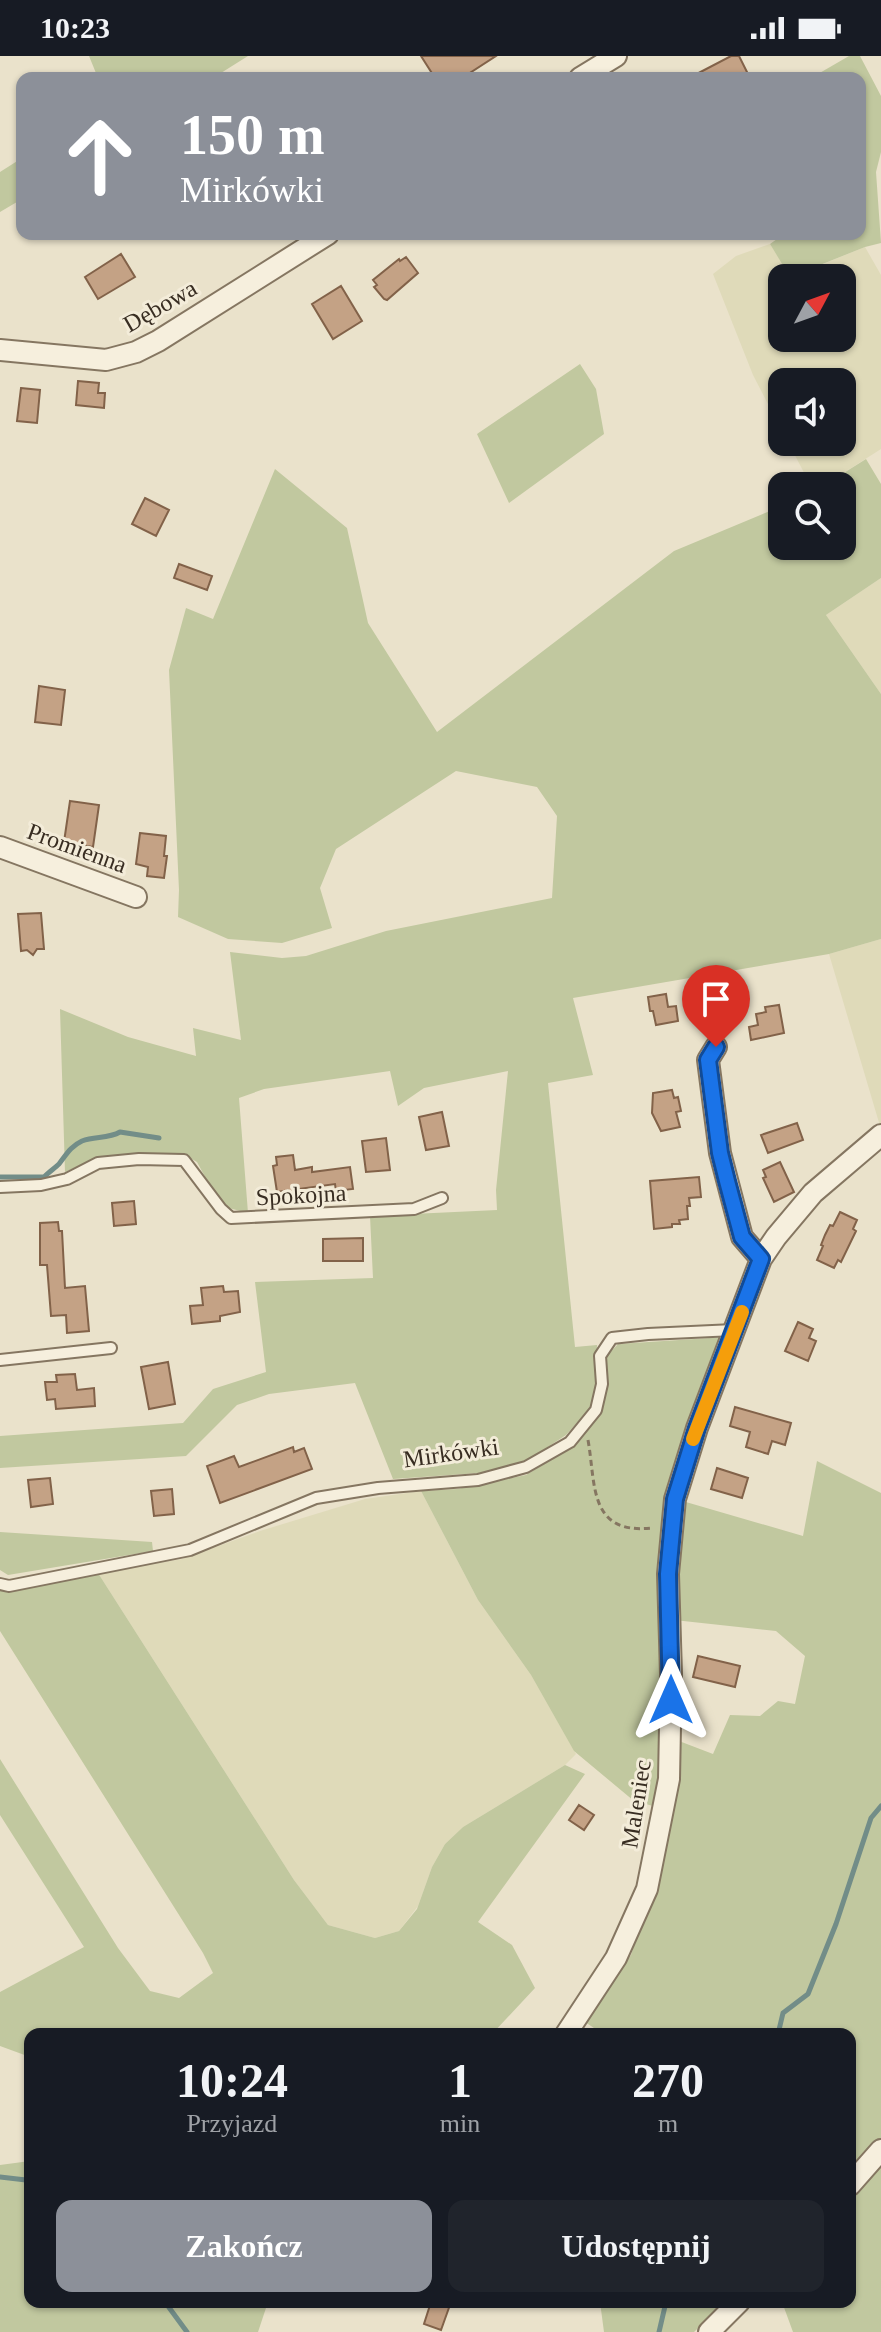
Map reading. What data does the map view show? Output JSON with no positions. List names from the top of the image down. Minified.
{"streets":{"street":["Dębowa","Promienna","Maleniec"],"lane":["Spokojna","Mirkówki"]},"crossings":[["Mirkówki","Maleniec"]],"north":"top right","page":{"status":"10:23","turn":["150 m","Mirkówki"],"eta":["10:24","Przyjazd","1","min","270","m"],"buttons":["Zakończ","Udostępnij"]}}
